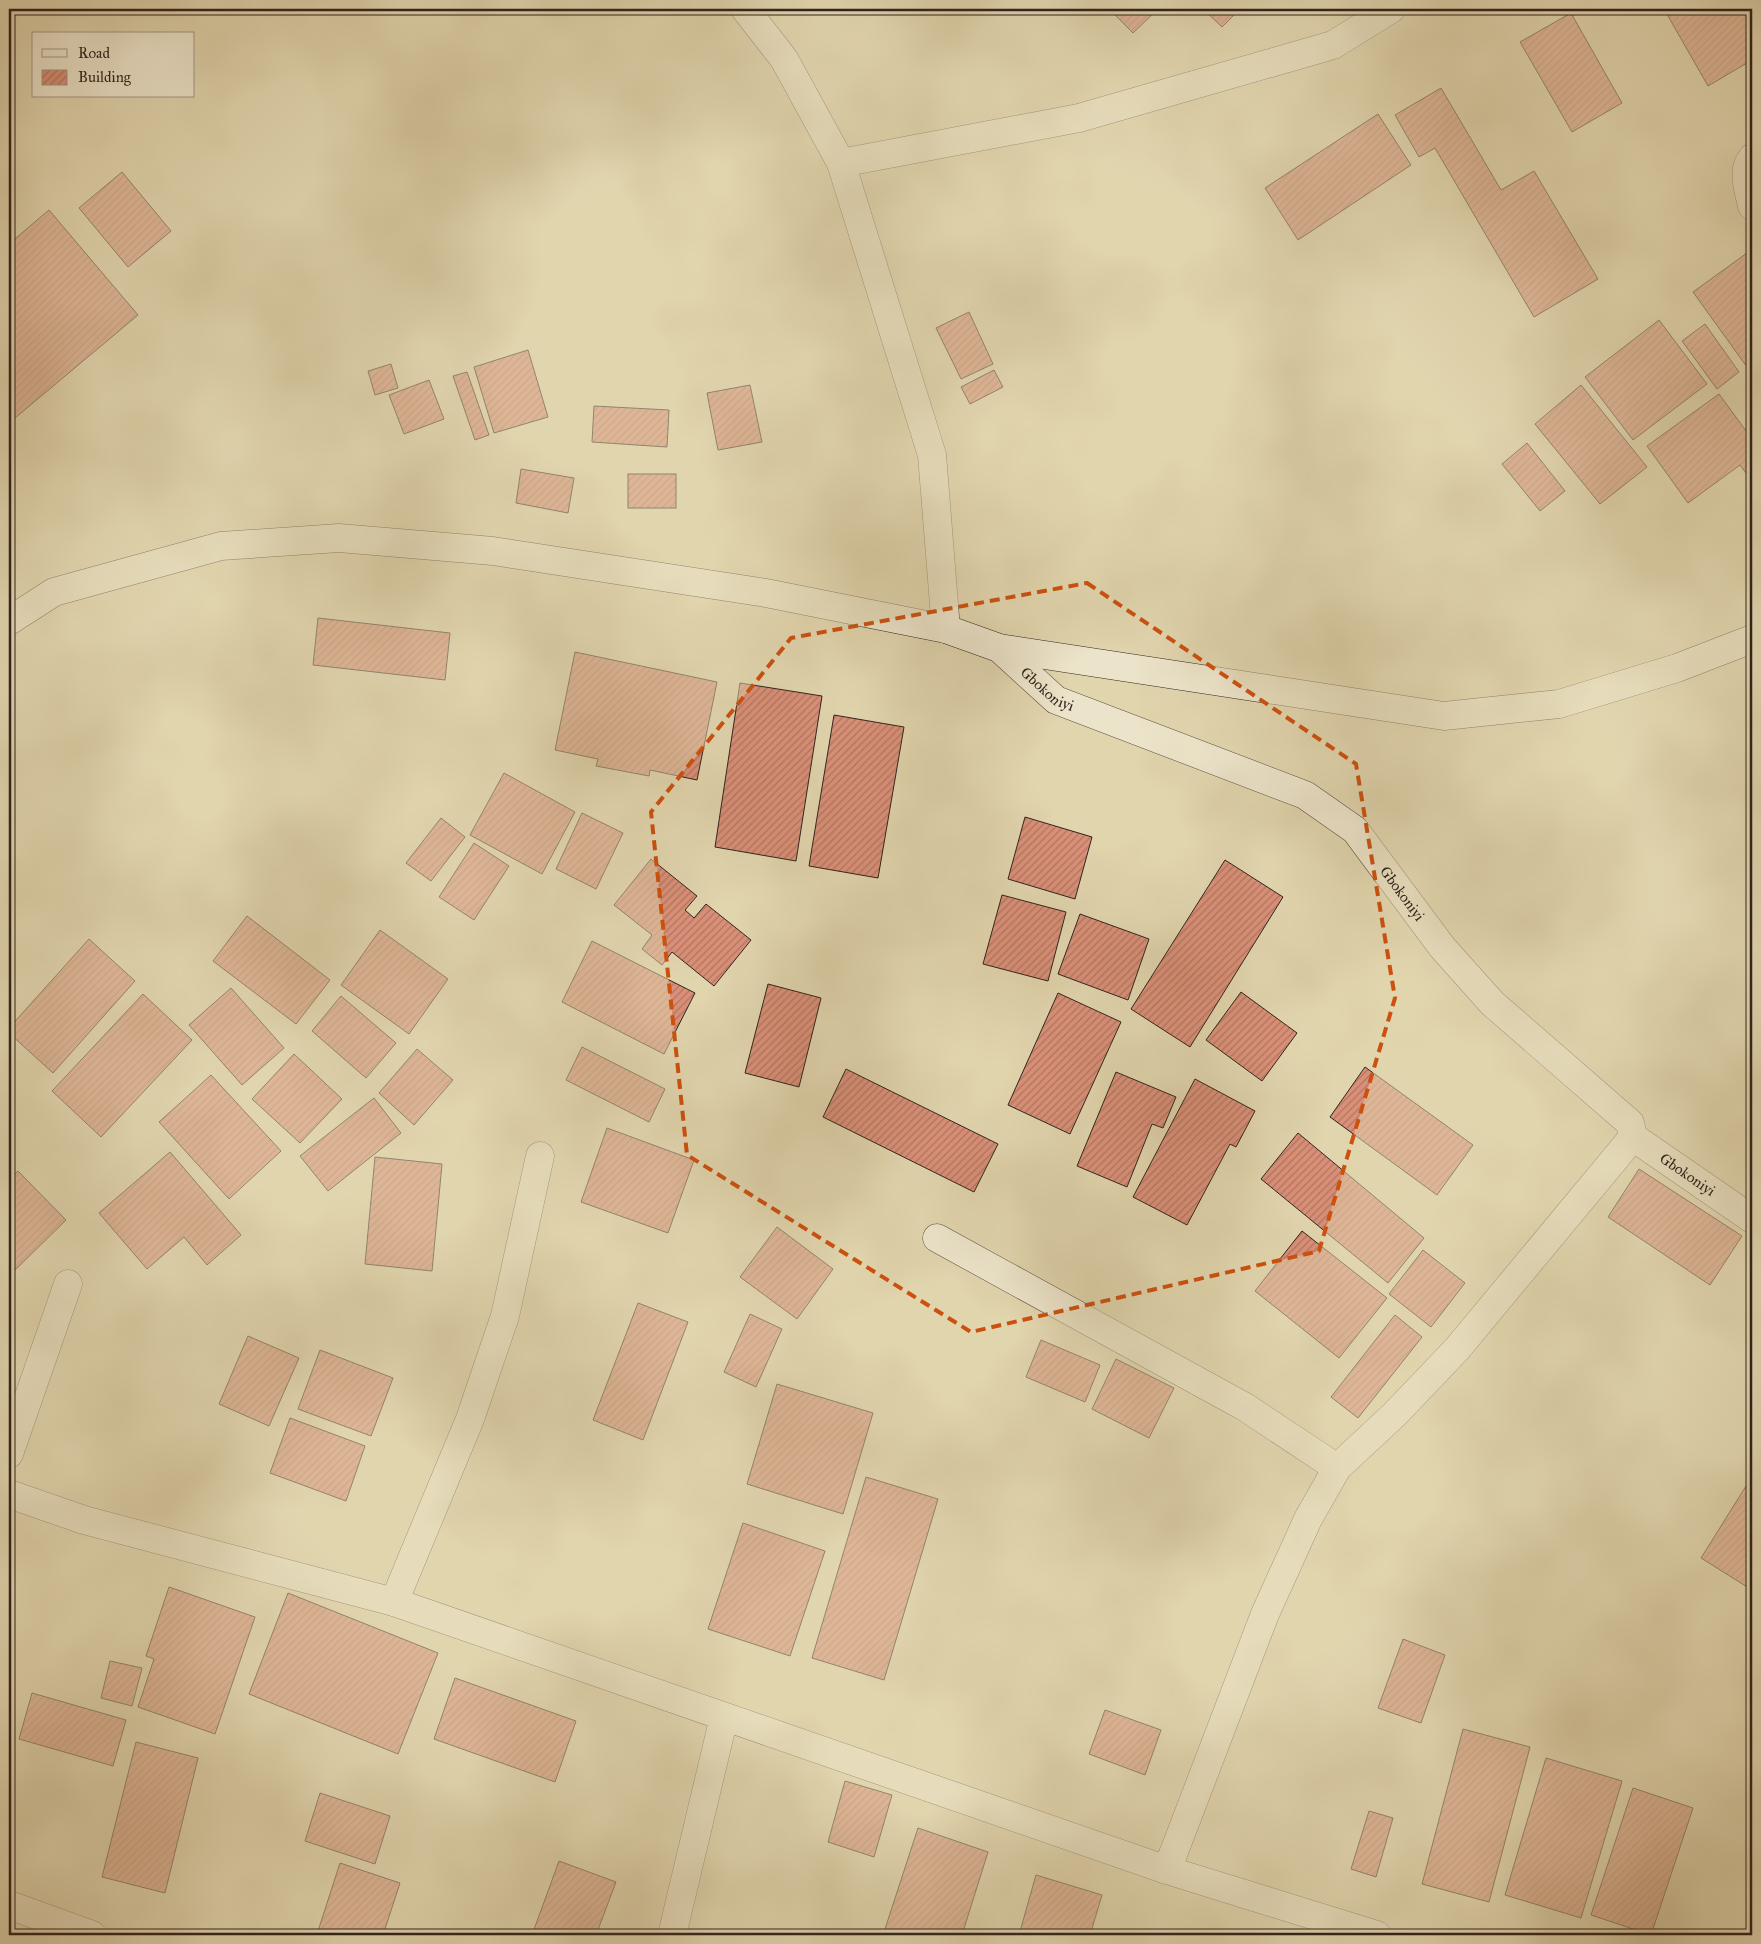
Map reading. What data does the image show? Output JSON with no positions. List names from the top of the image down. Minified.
{"streets":{"street":["Gbokoniyi"]},"legend":["Road","Building"]}
